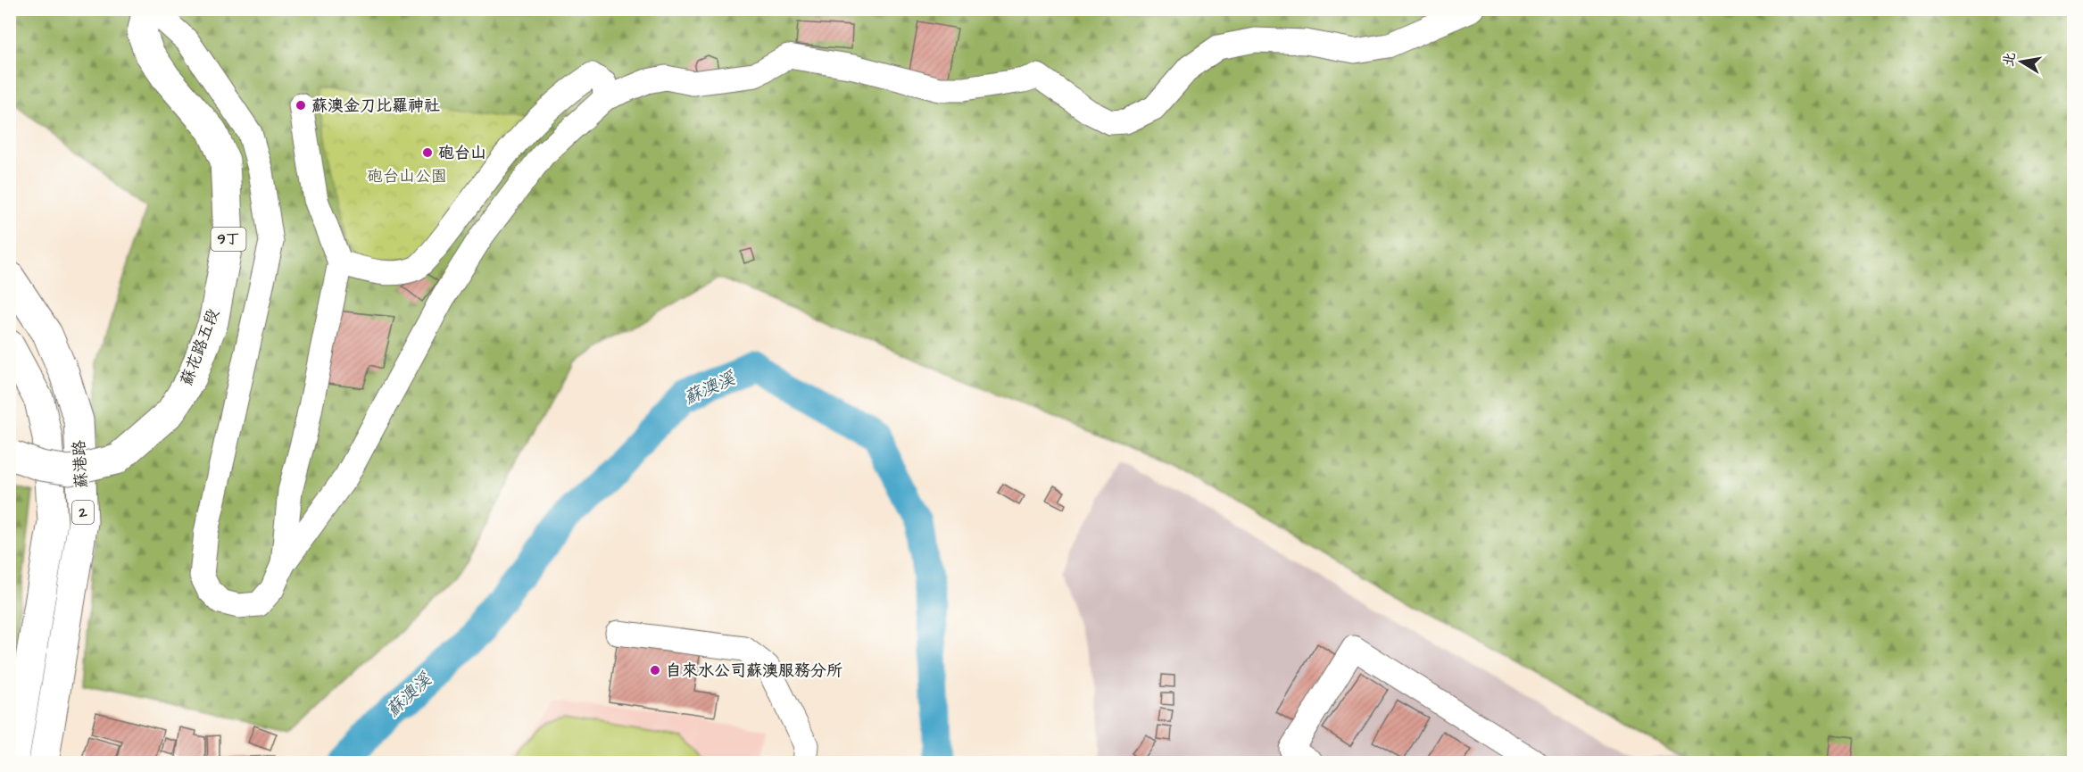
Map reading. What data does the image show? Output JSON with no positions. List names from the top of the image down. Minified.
{"streets":{"main road":["9丁","蘇花路五段","蘇港路","2"]},"water":["蘇澳溪"],"parks":["砲台山公園"],"places":["蘇澳金刀比羅神社","砲台山","自來水公司蘇澳服務分所"],"north":"left"}
